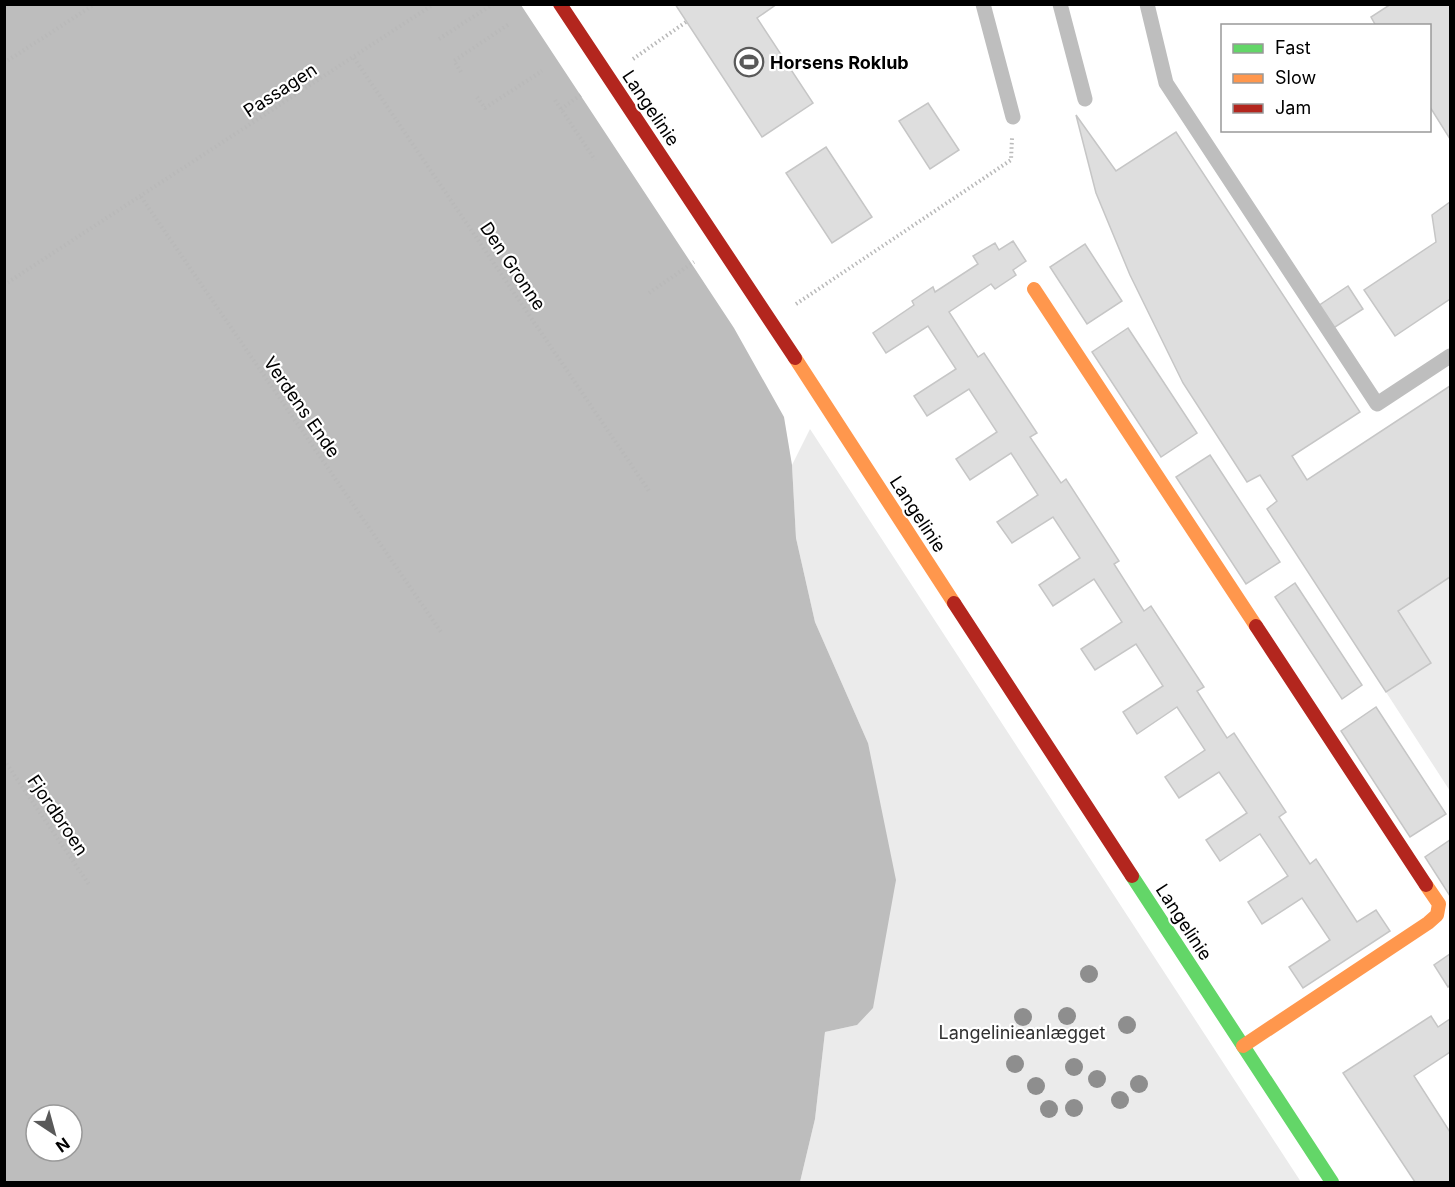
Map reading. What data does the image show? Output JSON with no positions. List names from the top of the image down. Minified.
{"streets":{"street":["Langelinie"],"path":["Passagen","Den Gronne","Verdens Ende","Fjordbroen"]},"crossings":[["Passagen","Den Gronne"],["Passagen","Verdens Ende"]],"parks":["Langelinieanlægget"],"places":{"sports":["Horsens Roklub"]},"legend":["Fast","Slow","Jam"],"north":"bottom right"}
